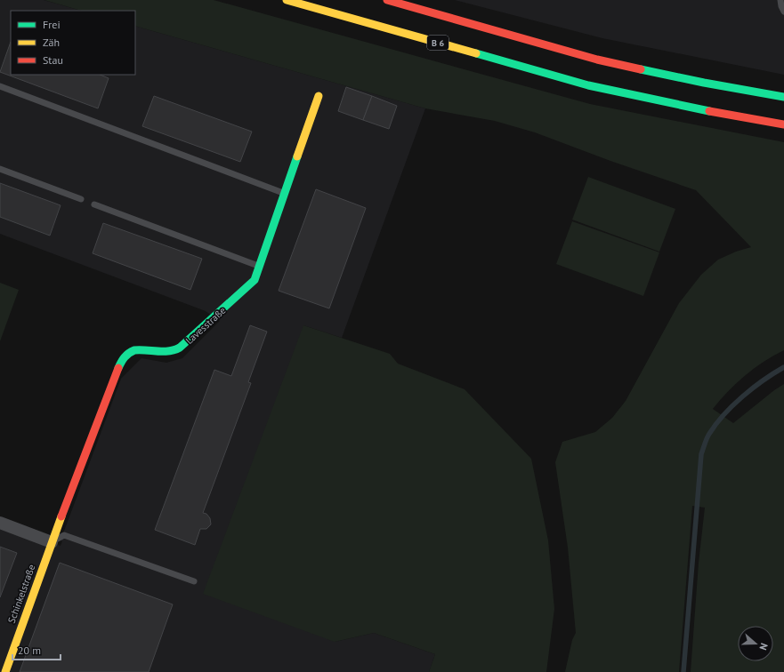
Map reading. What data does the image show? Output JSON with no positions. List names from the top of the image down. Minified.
{"streets":{"main road":["B 6","Lavesstraße","Schinkelstraße"]},"crossings":[["Lavesstraße","Schinkelstraße"]],"legend":["Frei","Zäh","Stau"],"scale_bar":"20 m","north":"right"}
